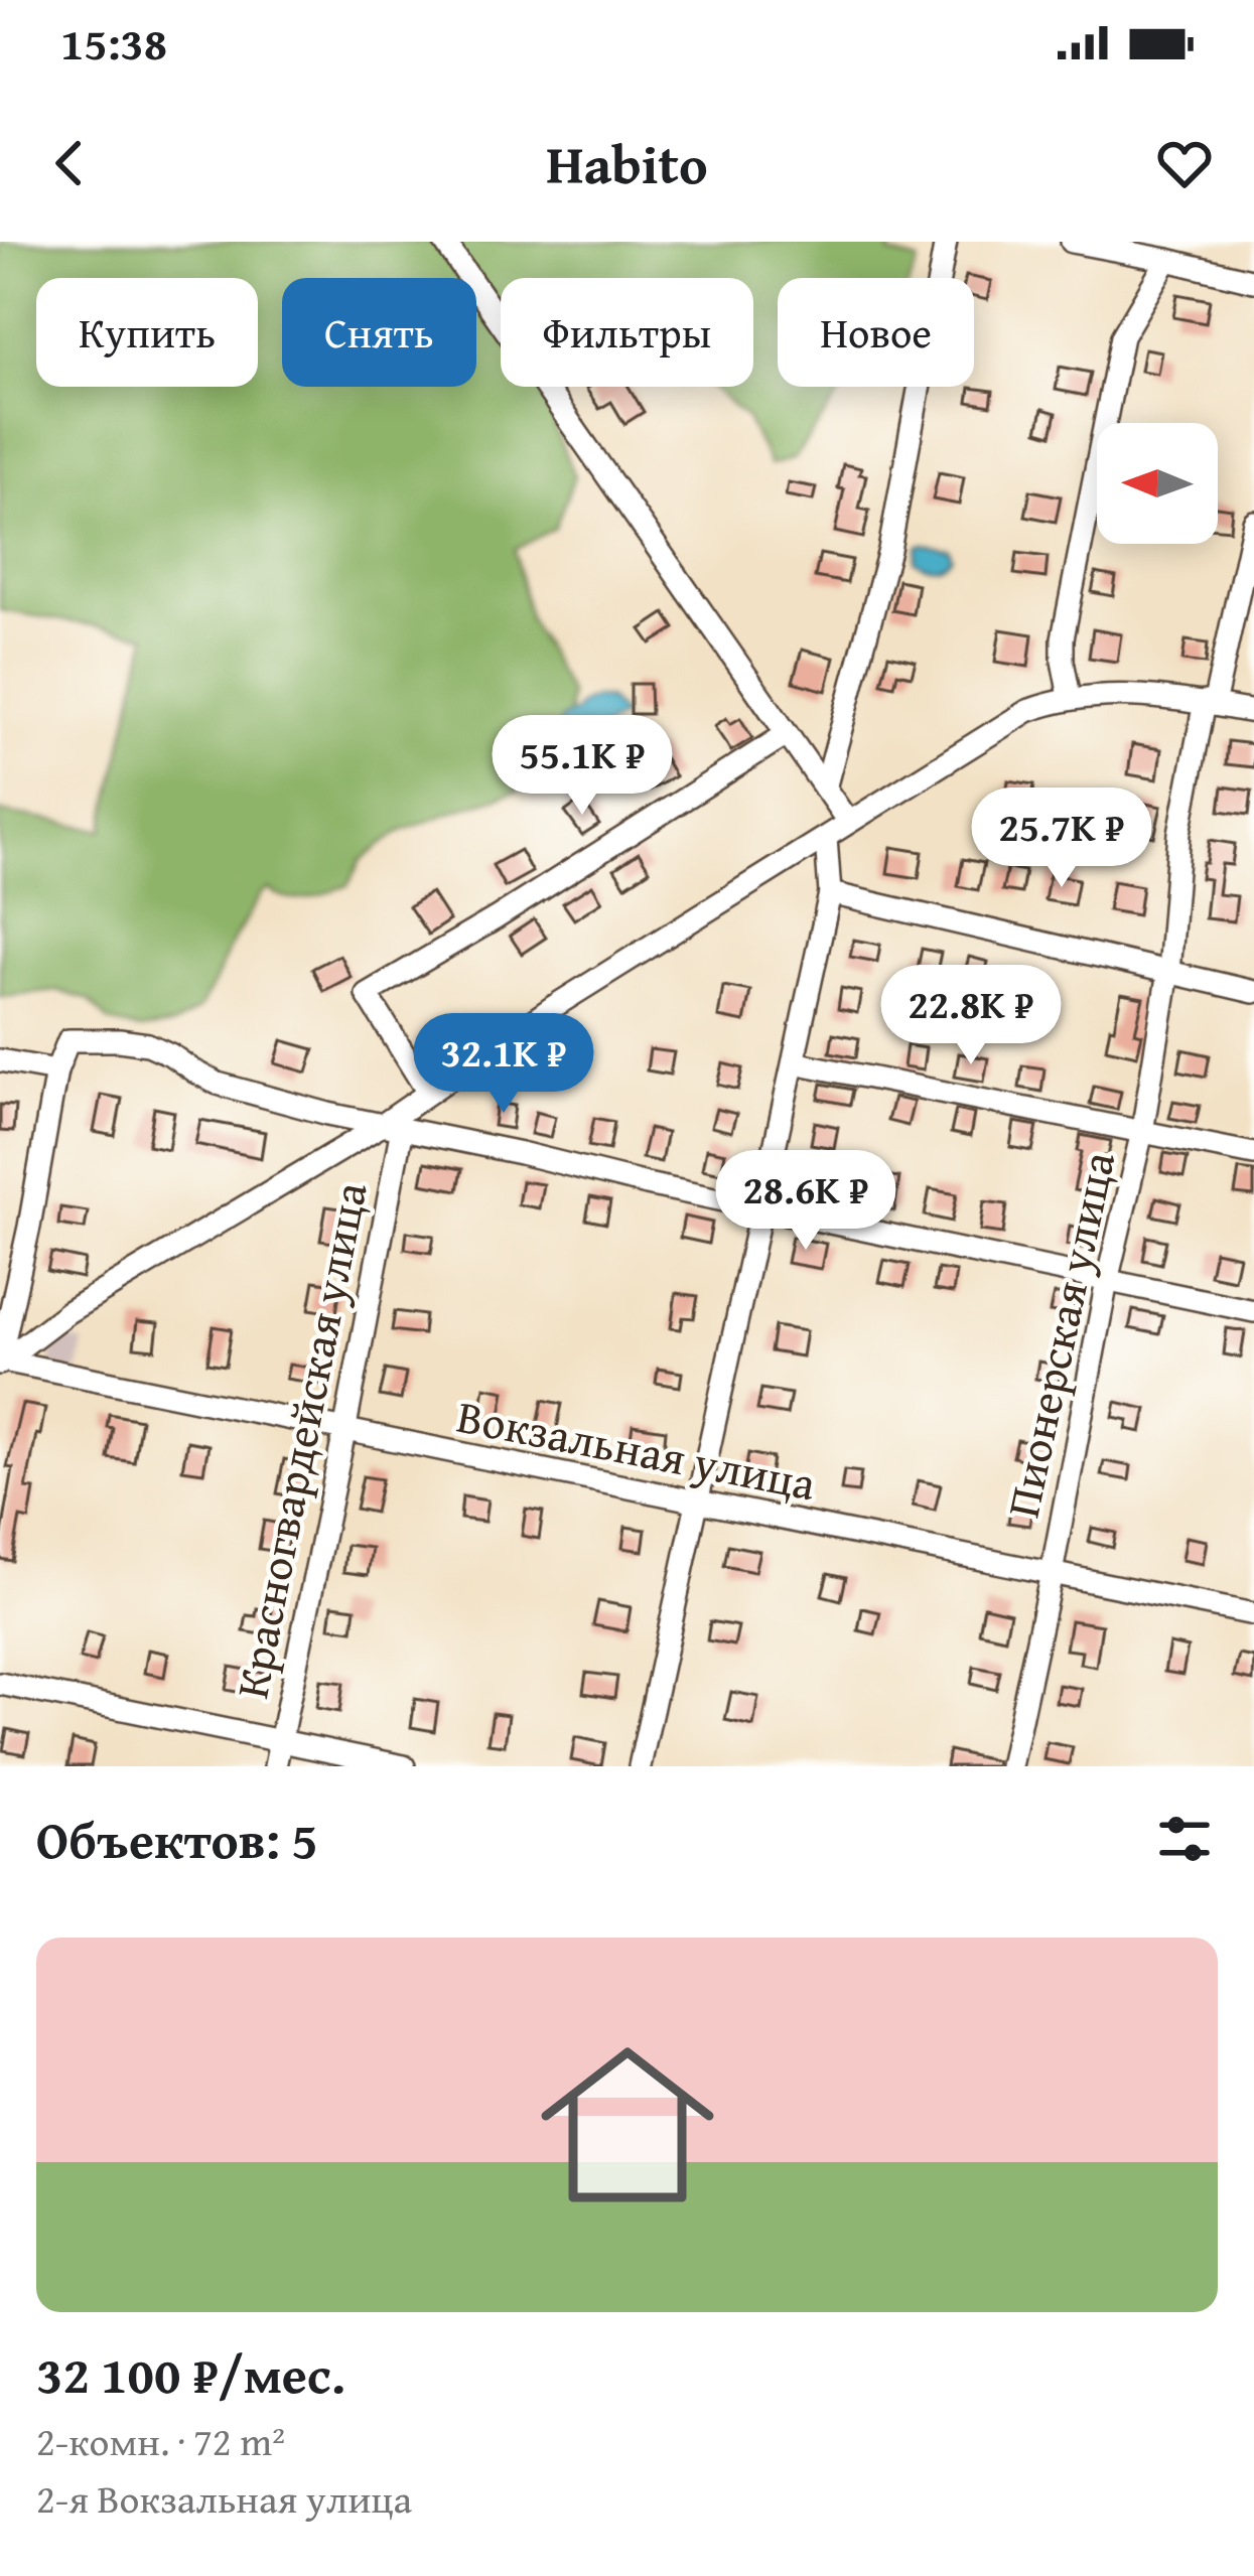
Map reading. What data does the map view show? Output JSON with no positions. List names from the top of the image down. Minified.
{"streets":{"street":["Пионерская улица","Красногвардейская улица","Вокзальная улица"]},"crossings":[["Пионерская улица","Вокзальная улица"],["Красногвардейская улица","Вокзальная улица"]],"north":"left","page":{"status":"15:38","header":"Habito","chip":["Купить","Снять","Фильтры","Новое"],"price":["55.1K ₽","25.7K ₽","22.8K ₽","32.1K ₽","28.6K ₽"],"heading":"Объектов: 5","list":[{"name":"32 100 ₽/мес.","note":"2-комн. · 72 m² · 2-я Вокзальная улица"}]}}
